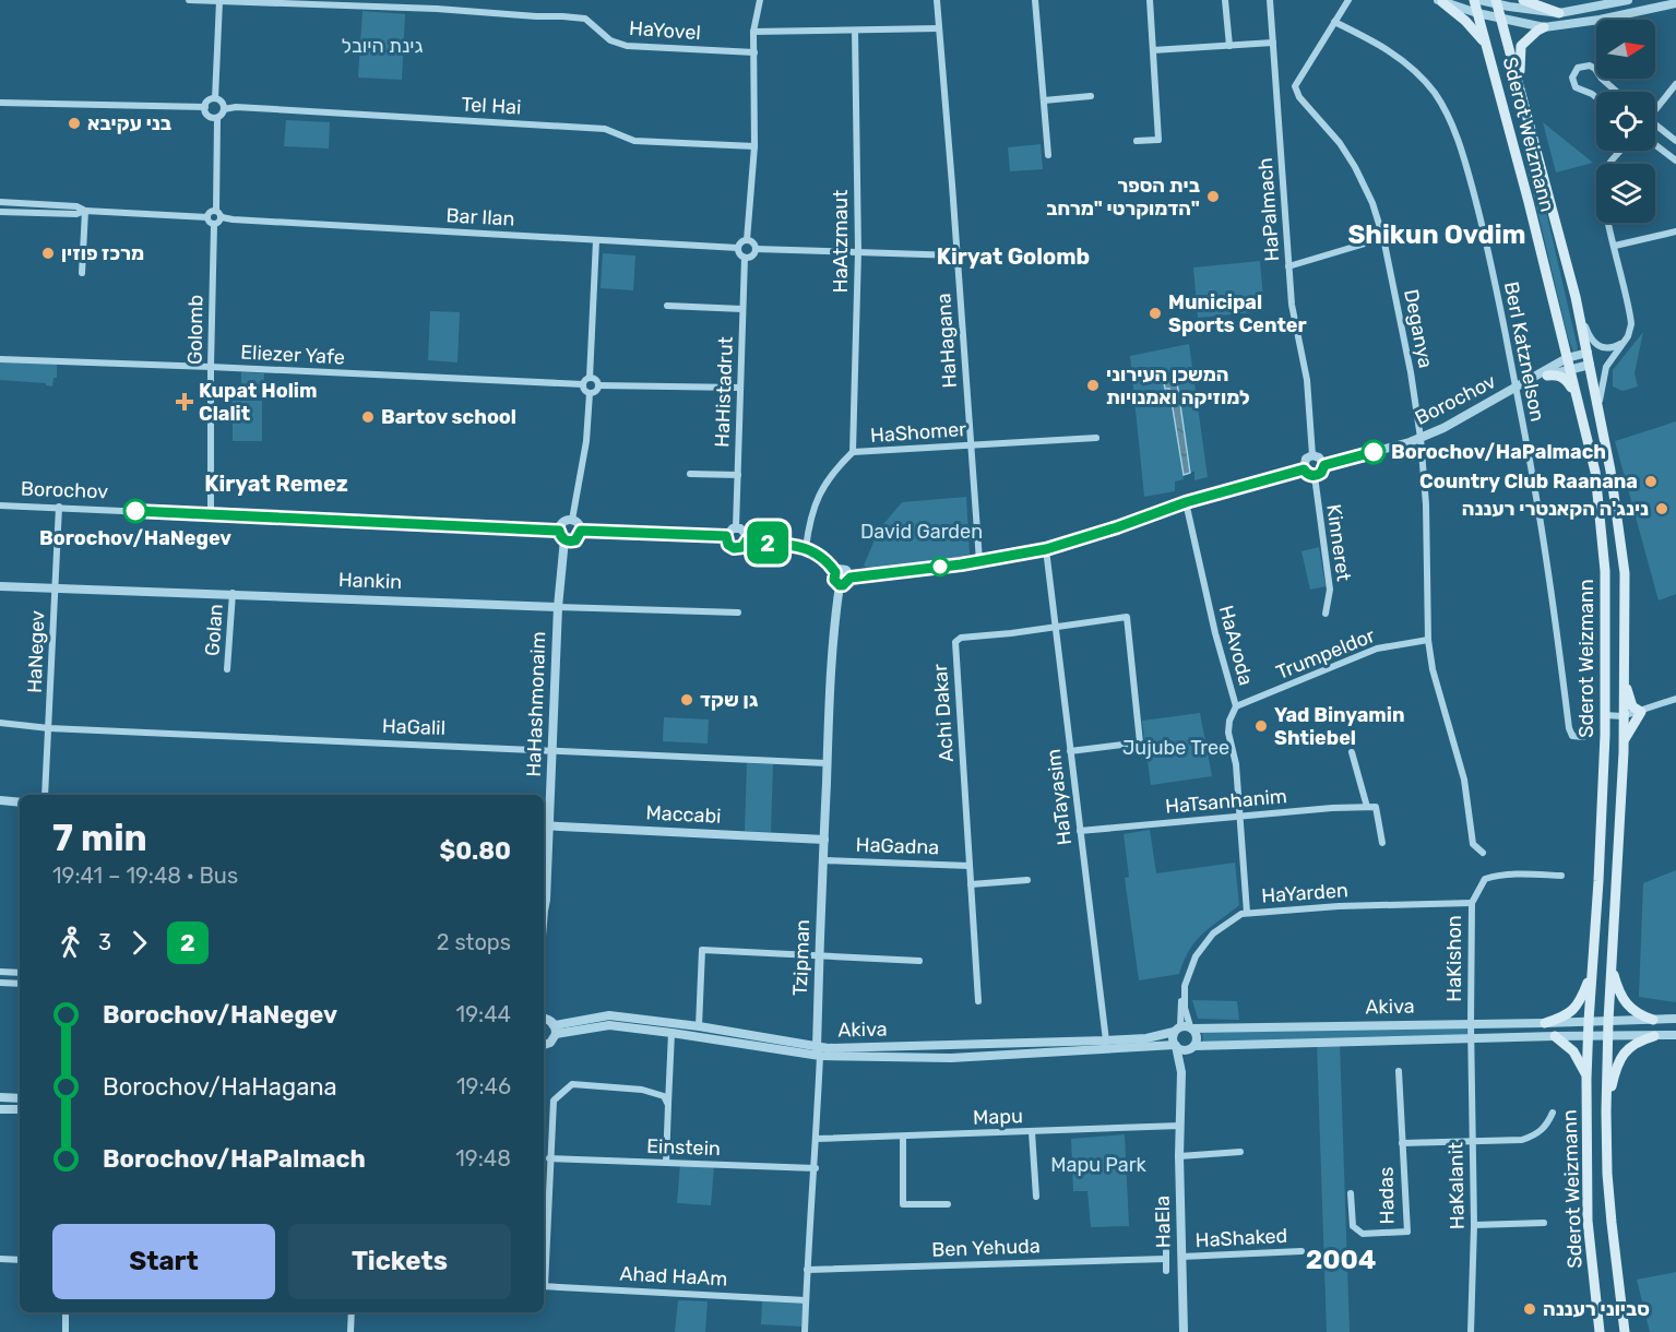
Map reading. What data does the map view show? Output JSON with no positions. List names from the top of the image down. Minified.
{"streets":{"main road":["Sderot Weizmann"],"street":["HaYovel","Tel Hai","HaPalmach","Bar Ilan","HaAtzmaut","Deganya","Golomb","HaHagana","Berl Katznelson","Eliezer Yafe","HaHistadrut","Borochov","HaShomer","Kinneret","Hankin","Golan","HaAvoda","HaNegev","Trumpeldor","HaHashmonaim","Achi Dakar","HaGalil","HaTayasim","HaTsanhanim","Maccabi","HaGadna","HaYarden","Tzipman","HaKishon","Akiva","Mapu","Einstein","HaKalanit","Hadas","HaEla","HaShaked","Ben Yehuda","Ahad HaAm"]},"crossings":[["Sderot Weizmann","Borochov"],["Sderot Weizmann","Akiva"],["HaPalmach","Borochov"],["HaPalmach","Kinneret"],["Bar Ilan","Golomb"],["Bar Ilan","HaHistadrut"],["HaAtzmaut","HaShomer"],["Deganya","Berl Katznelson"],["Deganya","Borochov"],["Deganya","Trumpeldor"],["Golomb","Eliezer Yafe"],["Golomb","Borochov"],["HaHagana","HaShomer"],["Berl Katznelson","Borochov"],["Borochov","Kinneret"],["Borochov","HaNegev"],["Borochov","HaHashmonaim"],["Hankin","Golan"],["Hankin","HaNegev"],["Hankin","HaHashmonaim"],["HaAvoda","Trumpeldor"],["HaAvoda","HaTsanhanim"],["HaAvoda","HaYarden"],["HaNegev","HaGalil"],["HaHashmonaim","HaGalil"],["HaHashmonaim","Maccabi"],["Achi Dakar","HaTayasim"],["Achi Dakar","HaGadna"],["HaGalil","Tzipman"],["HaTayasim","HaTsanhanim"],["HaTayasim","Akiva"],["Maccabi","Tzipman"],["HaGadna","Tzipman"],["HaYarden","HaKishon"],["HaYarden","Akiva"],["HaYarden","HaEla"],["Tzipman","Akiva"],["Tzipman","Mapu"],["Tzipman","Einstein"],["Tzipman","Ben Yehuda"],["Tzipman","Ahad HaAm"],["HaKishon","Akiva"],["HaKishon","HaKalanit"],["Akiva","HaKalanit"],["Akiva","HaEla"],["Mapu","HaEla"],["HaEla","HaShaked"]],"districts":["Shikun Ovdim","Kiryat Golomb","Kiryat Remez","2004"],"parks":["גינת היובל","David Garden","Jujube Tree","Mapu Park"],"places":{"other":["בני עקיבא","בית הספר הדמוקרטי \"מרחב\"","מרכז פוזין","Municipal Sports Center","המשכן העירוני למוזיקה ואמנויות","Bartov school","Borochov/HaPalmach","Country Club Raanana","נינג'ה הקאנטרי רעננה","Borochov/HaNegev","גן שקד","Yad Binyamin Shtiebel","סביוני רעננה"],"health":["Kupat Holim Clalit"]},"lines":["bus line 2"],"north":"right","page":{"on_map":"2","heading":["7 min","19:41 – 19:48 · Bus","$0.80"],"legs":["3","2","2 stops"],"list":[{"name":"Borochov/HaNegev","value":"19:44"},{"name":"Borochov/HaHagana","value":"19:46"},{"name":"Borochov/HaPalmach","value":"19:48"}],"buttons":["Start","Tickets"]}}
